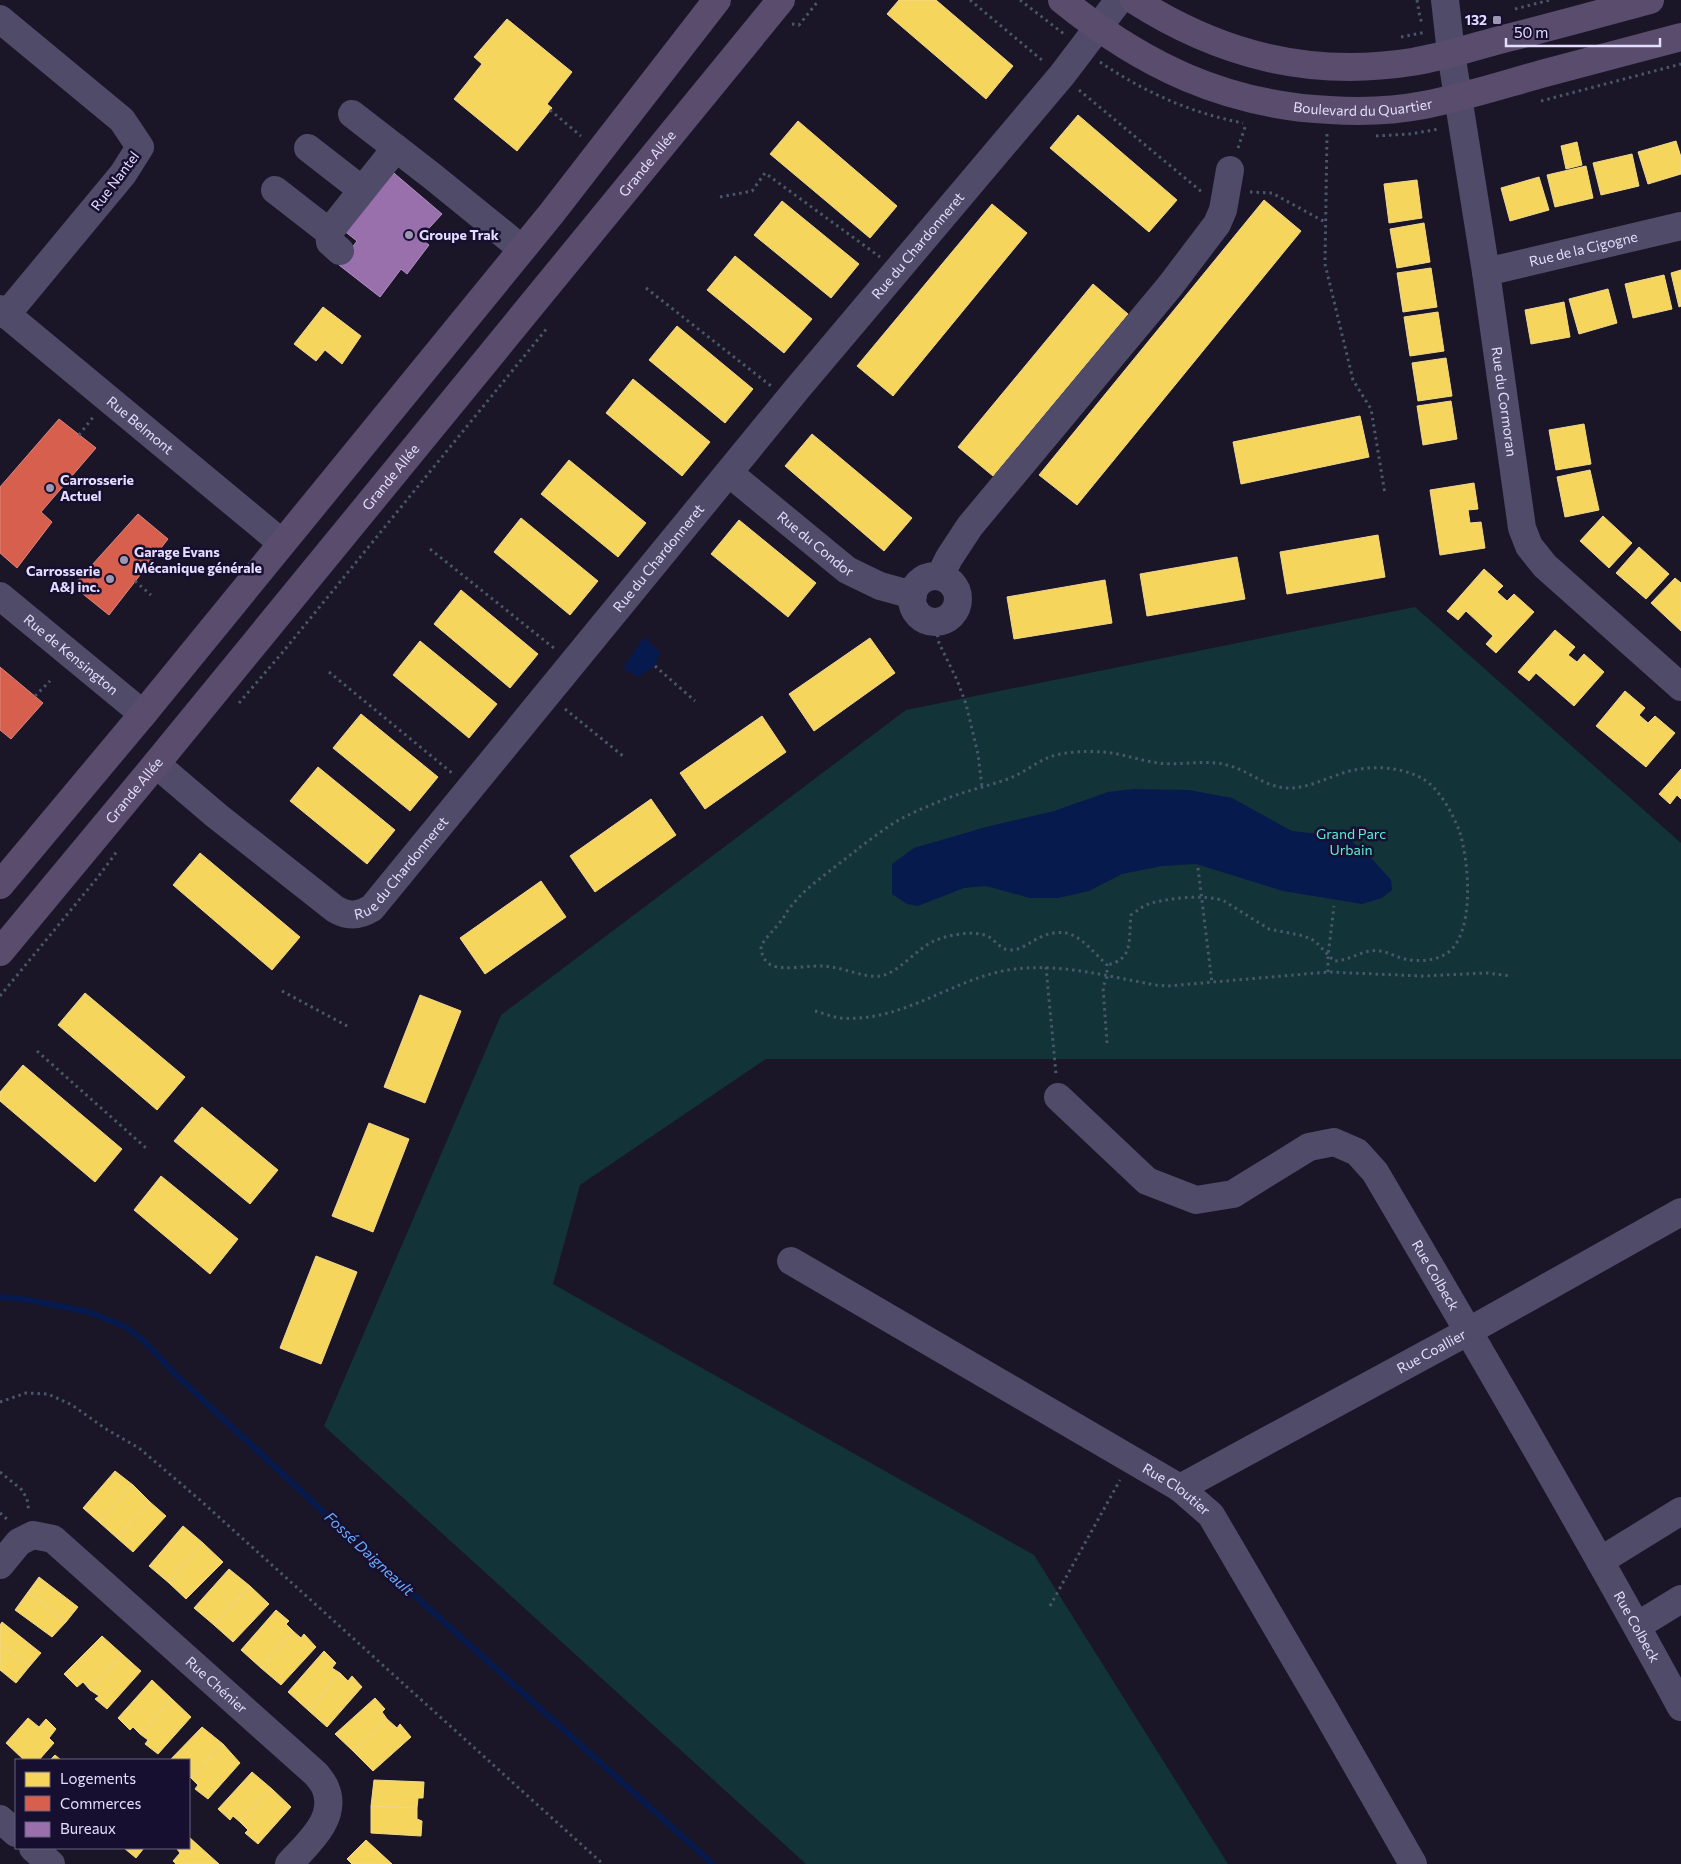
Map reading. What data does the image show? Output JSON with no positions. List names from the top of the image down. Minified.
{"streets":{"main road":["Boulevard du Quartier","Grande Allée"],"street":["Rue Nantel","Rue du Chardonneret","Rue de la Cigogne","Rue du Cormoran","Rue Belmont","Rue du Condor","Rue de Kensington","Rue Colbeck","Rue Coallier","Rue Cloutier","Rue Chénier"]},"crossings":[["Boulevard du Quartier","Rue du Chardonneret"],["Boulevard du Quartier","Rue du Cormoran"],["Grande Allée","Rue du Chardonneret"],["Rue Nantel","Rue Belmont"],["Rue du Chardonneret","Rue du Condor"],["Rue de la Cigogne","Rue du Cormoran"],["Rue Colbeck","Rue Coallier"],["Rue Coallier","Rue Cloutier"]],"water":["Fossé Daigneault"],"parks":["Grand Parc Urbain"],"places":{"transit":["132"],"other":["Groupe Trak","Carrosserie Actuel","Garage Evans Mécanique générale","Carrosserie A&J inc."]},"legend":["Logements","Commerces","Bureaux"],"scale_bar":"50 m"}
